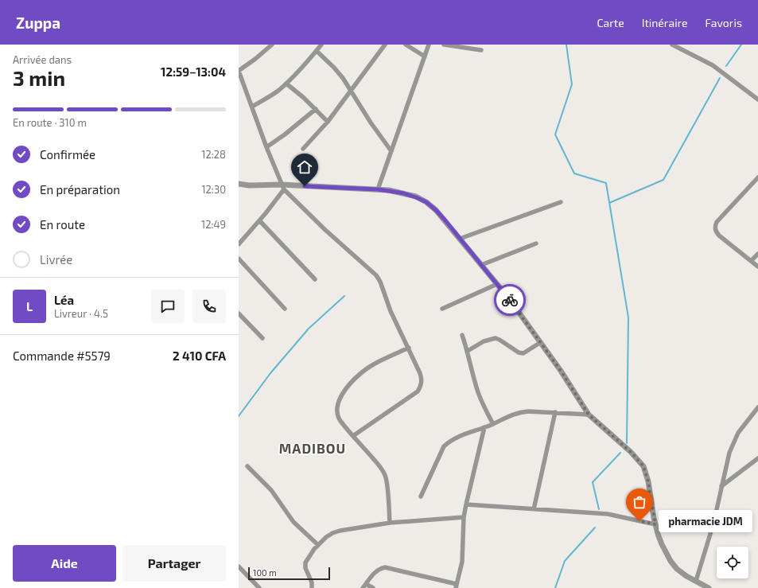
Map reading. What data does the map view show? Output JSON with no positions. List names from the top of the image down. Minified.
{"districts":["MADIBOU"],"places":["pharmacie JDM"],"scale_bar":"100 m","page":{"header":"Zuppa","nav":["Carte","Itinéraire","Favoris"],"heading":["3 min","Arrivée dans","12:59–13:04"],"panel":["Léa","Livreur · 4.5","Commande #5579","2 410 CFA"],"bar":"En route · 310 m","list":[["Confirmée","12:28"],["En préparation","12:30"],["En route","12:49"],"Livrée"],"round":"L","bubble":"pharmacie JDM","buttons":["Aide","Partager"],"scale":"100 m"}}
